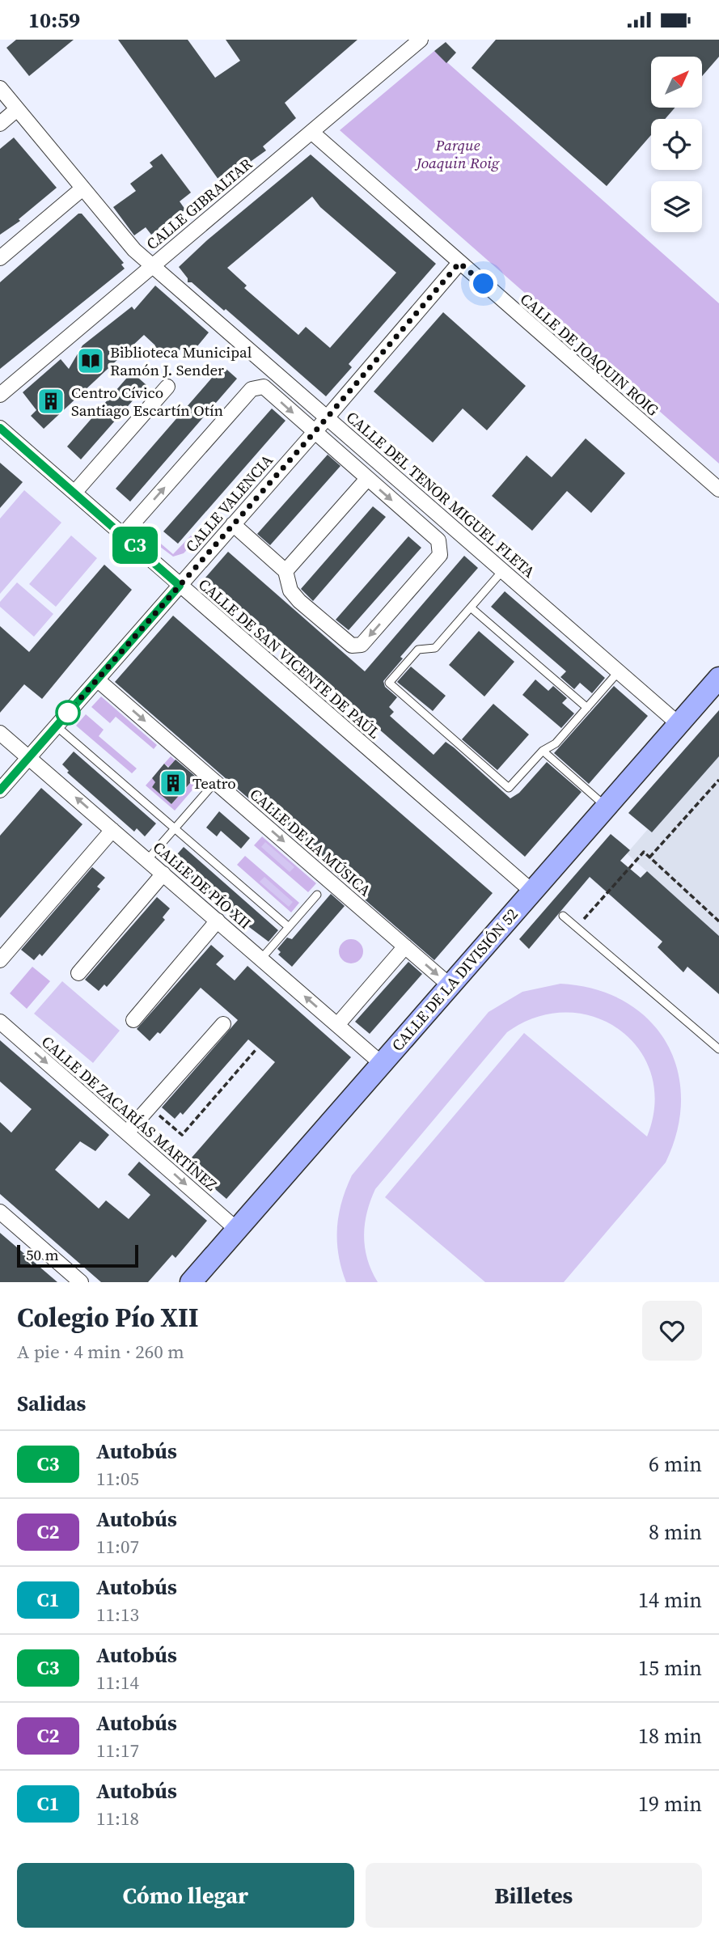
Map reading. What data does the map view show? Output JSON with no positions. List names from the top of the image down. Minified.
{"streets":{"main road":["CALLE DE LA DIVISIÓN 52"],"street":["CALLE GIBRALTAR","CALLE DE JOAQUIN ROIG","CALLE DEL TENOR MIGUEL FLETA","CALLE VALENCIA","CALLE DE SAN VICENTE DE PAÚL","CALLE DE LA MÚSICA","CALLE DE PÍO XII","CALLE DE ZACARÍAS MARTÍNEZ"]},"crossings":[["CALLE GIBRALTAR","CALLE DE JOAQUIN ROIG"],["CALLE GIBRALTAR","CALLE DEL TENOR MIGUEL FLETA"],["CALLE DE JOAQUIN ROIG","CALLE VALENCIA"],["CALLE DEL TENOR MIGUEL FLETA","CALLE VALENCIA"],["CALLE DEL TENOR MIGUEL FLETA","CALLE DE LA DIVISIÓN 52"],["CALLE VALENCIA","CALLE DE SAN VICENTE DE PAÚL"],["CALLE VALENCIA","CALLE DE LA MÚSICA"],["CALLE VALENCIA","CALLE DE PÍO XII"],["CALLE DE SAN VICENTE DE PAÚL","CALLE DE LA DIVISIÓN 52"],["CALLE DE LA MÚSICA","CALLE DE LA DIVISIÓN 52"],["CALLE DE PÍO XII","CALLE DE LA DIVISIÓN 52"],["CALLE DE LA DIVISIÓN 52","CALLE DE ZACARÍAS MARTÍNEZ"]],"one_way":["CALLE DE LA MÚSICA","CALLE DE PÍO XII","CALLE DE ZACARÍAS MARTÍNEZ"],"parks":["Parque Joaquin Roig"],"places":{"library":["Biblioteca Municipal Ramón J. Sender"],"building":["Centro Cívico Santiago Escartín Otín","Teatro"]},"lines":["bus line C3"],"scale_bar":"50 m","north":"top right","page":{"status":"10:59","on_map":"C3","scale":"50 m","heading":[["Colegio Pío XII","A pie · 4 min · 260 m"],"Salidas"],"list":[{"mark":"C3","name":"Autobús","note":"11:05","value":"6 min"},{"mark":"C2","name":"Autobús","note":"11:07","value":"8 min"},{"mark":"C1","name":"Autobús","note":"11:13","value":"14 min"},{"mark":"C3","name":"Autobús","note":"11:14","value":"15 min"},{"mark":"C2","name":"Autobús","note":"11:17","value":"18 min"},{"mark":"C1","name":"Autobús","note":"11:18","value":"19 min"}],"buttons":["Cómo llegar","Billetes"]}}
